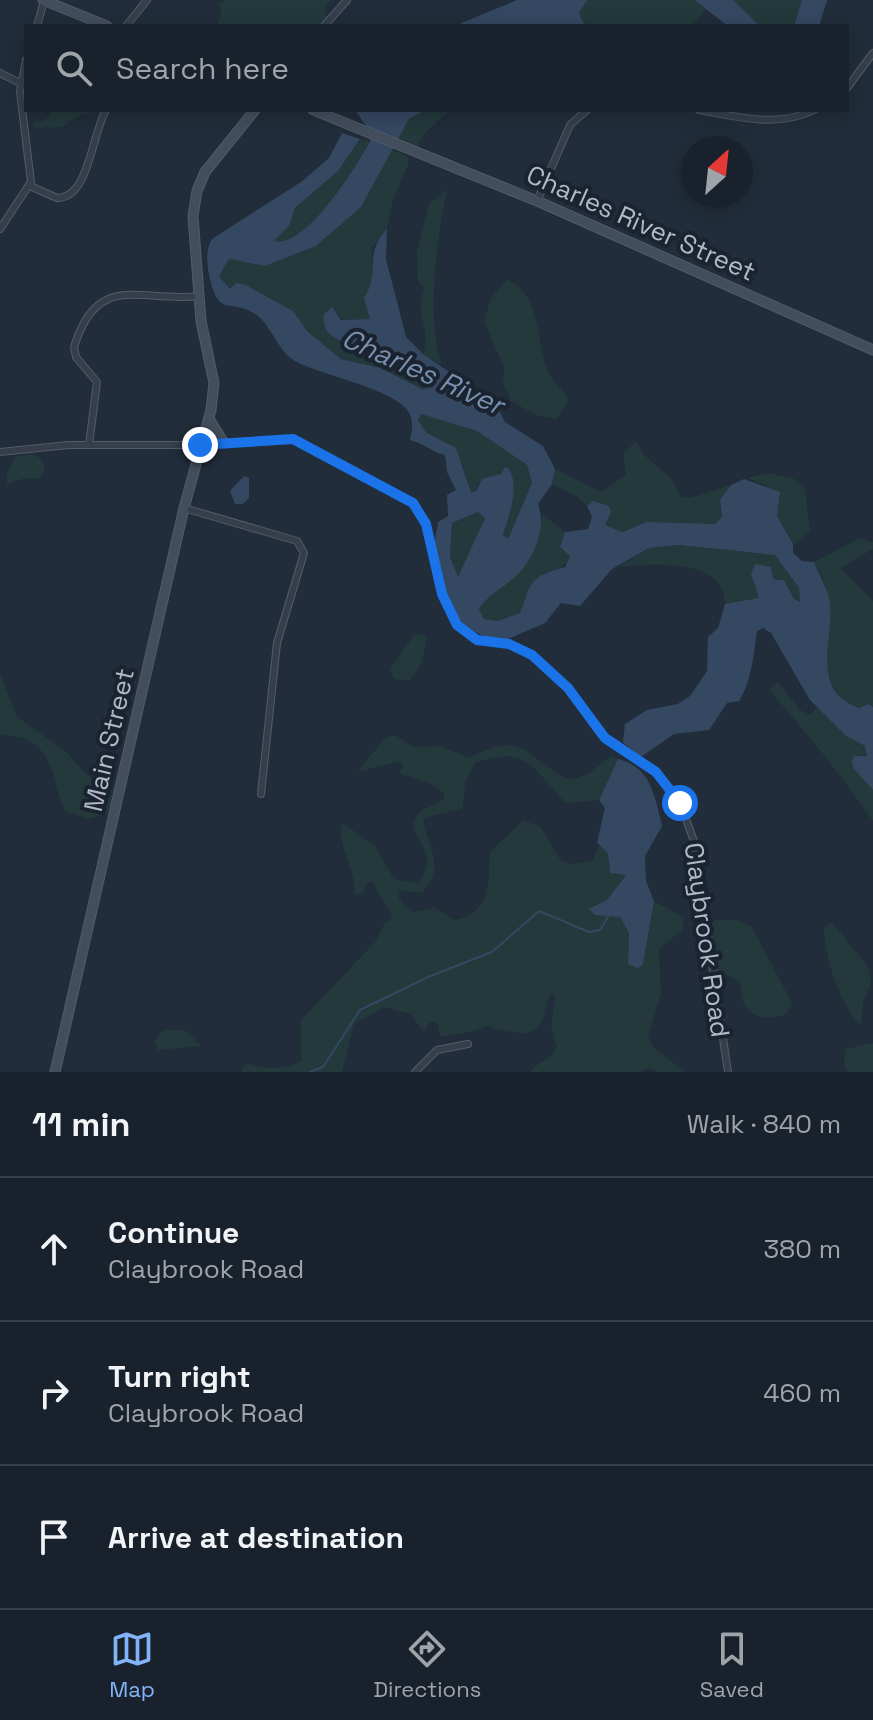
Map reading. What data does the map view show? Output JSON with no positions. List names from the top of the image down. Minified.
{"streets":{"street":["Charles River Street","Main Street","Claybrook Road"]},"crossings":[["Main Street","Claybrook Road"]],"water":["Charles River"],"north":"top right","page":{"search":"Search here","heading":["11 min","Walk · 840 m"],"list":[["Continue","Claybrook Road","380 m"],["Turn right","Claybrook Road","460 m"],"Arrive at destination"],"nav":["Map","Directions","Saved"]}}
